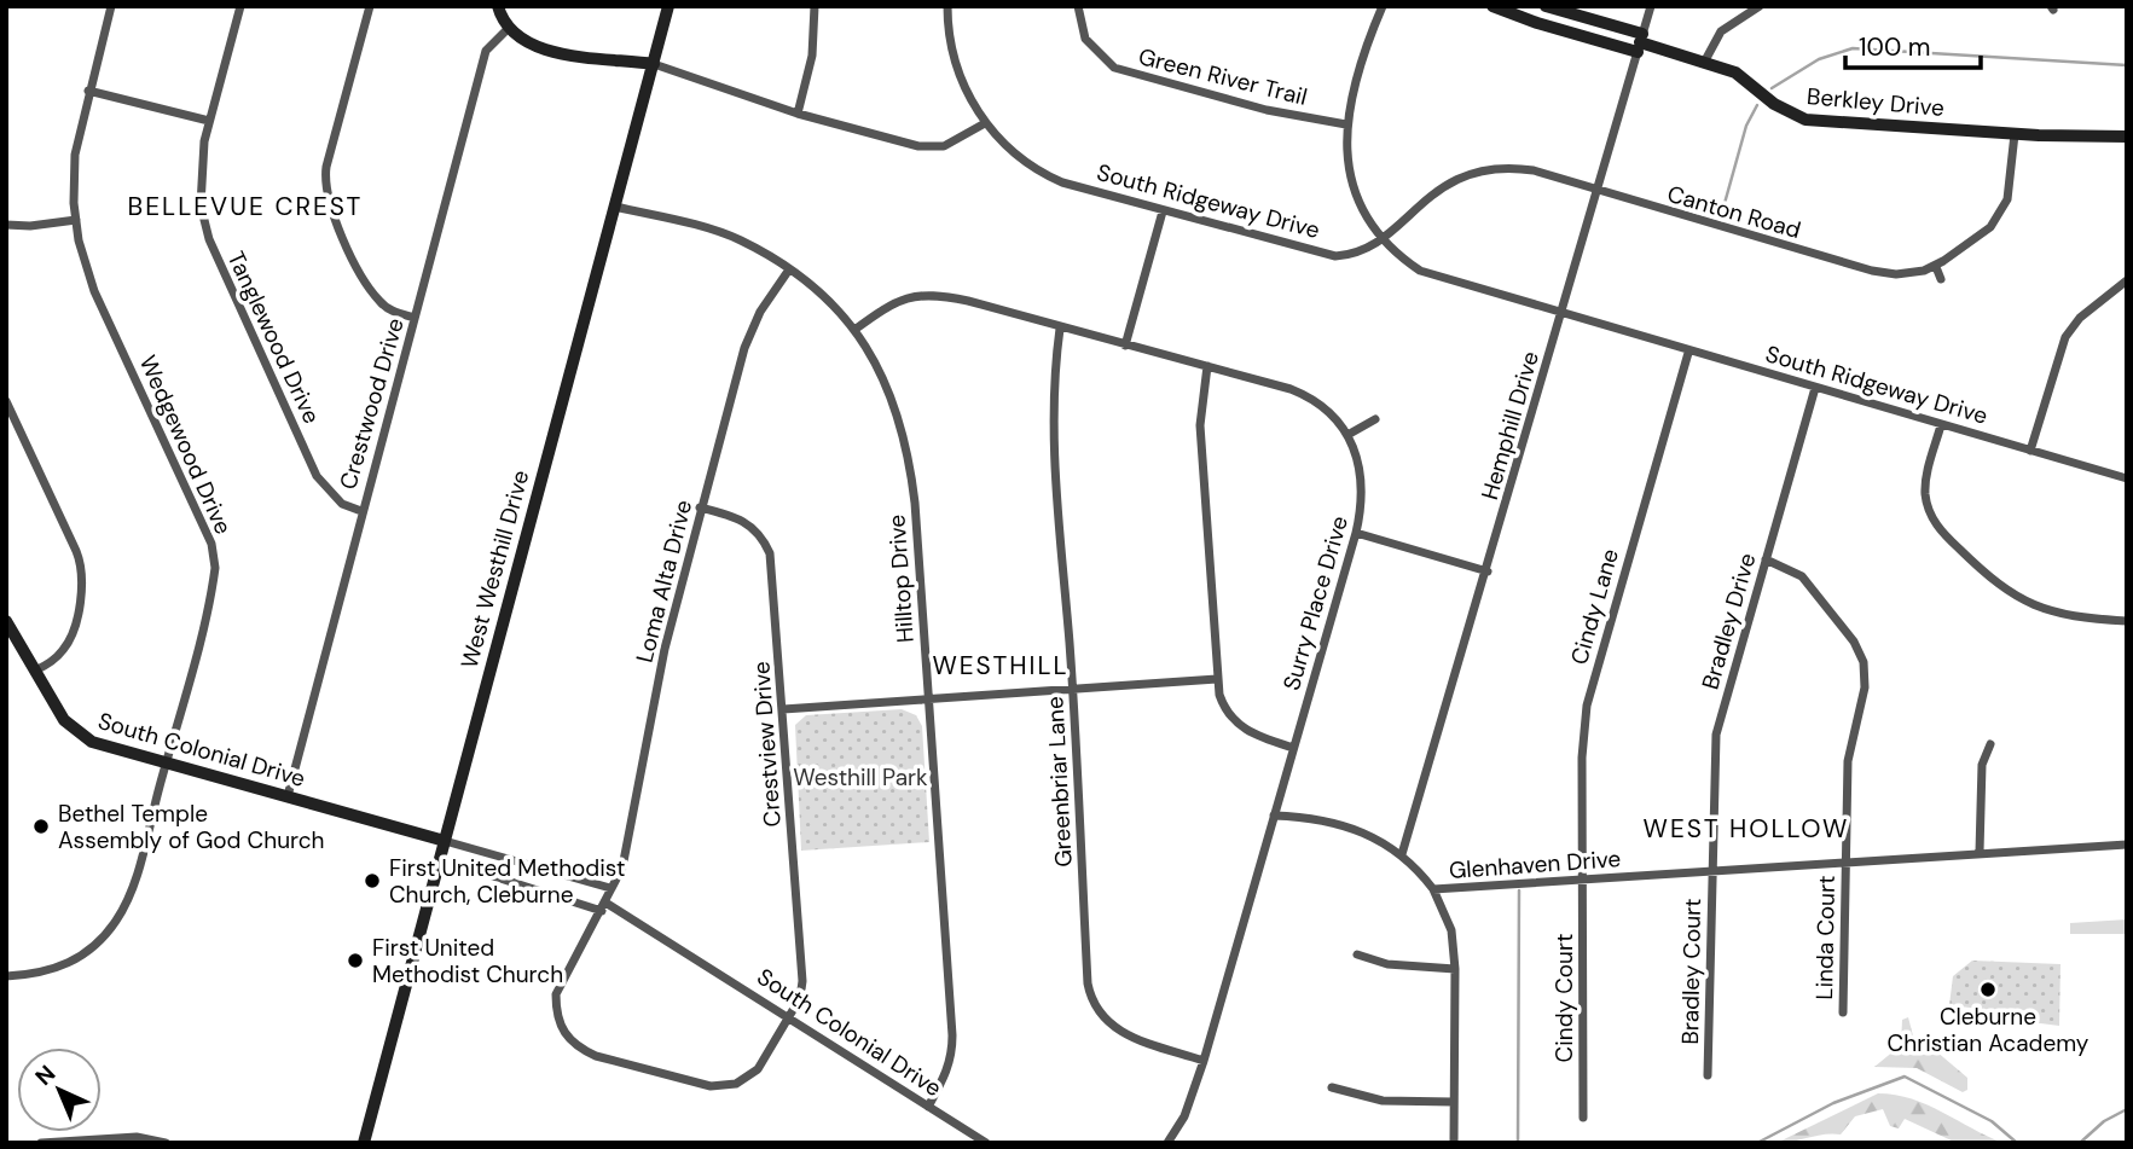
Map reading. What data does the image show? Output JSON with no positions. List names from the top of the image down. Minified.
{"streets":{"street":["Green River Trail","Berkley Drive","South Ridgeway Drive","Canton Road","Tanglewood Drive","Crestwood Drive","Hemphill Drive","Wedgewood Drive","West Westhill Drive","Hilltop Drive","Loma Alta Drive","Surry Place Drive","Cindy Lane","Bradley Drive","Crestview Drive","South Colonial Drive","Greenbriar Lane","Glenhaven Drive","Linda Court","Bradley Court","Cindy Court"]},"crossings":[["Berkley Drive","Canton Road"],["Berkley Drive","Hemphill Drive"],["South Ridgeway Drive","Canton Road"],["South Ridgeway Drive","Hemphill Drive"],["South Ridgeway Drive","Cindy Lane"],["South Ridgeway Drive","Bradley Drive"],["Canton Road","Hemphill Drive"],["Tanglewood Drive","Crestwood Drive"],["Crestwood Drive","South Colonial Drive"],["Hemphill Drive","Glenhaven Drive"],["Wedgewood Drive","South Colonial Drive"],["West Westhill Drive","Hilltop Drive"],["West Westhill Drive","South Colonial Drive"],["Hilltop Drive","Loma Alta Drive"],["Hilltop Drive","Surry Place Drive"],["Hilltop Drive","South Colonial Drive"],["Loma Alta Drive","Crestview Drive"],["Loma Alta Drive","South Colonial Drive"],["Surry Place Drive","Greenbriar Lane"],["Surry Place Drive","Glenhaven Drive"],["Cindy Lane","Glenhaven Drive"],["Cindy Lane","Cindy Court"],["Bradley Drive","Glenhaven Drive"],["Bradley Drive","Linda Court"],["Bradley Drive","Bradley Court"],["Crestview Drive","South Colonial Drive"],["Glenhaven Drive","Linda Court"],["Glenhaven Drive","Bradley Court"],["Glenhaven Drive","Cindy Court"]],"districts":["BELLEVUE CREST","WESTHILL","WEST HOLLOW"],"parks":["Westhill Park"],"places":["Bethel Temple Assembly of God Church","First United Methodist Church, Cleburne","First United Methodist Church","Cleburne Christian Academy"],"scale_bar":"100 m","north":"top left"}
